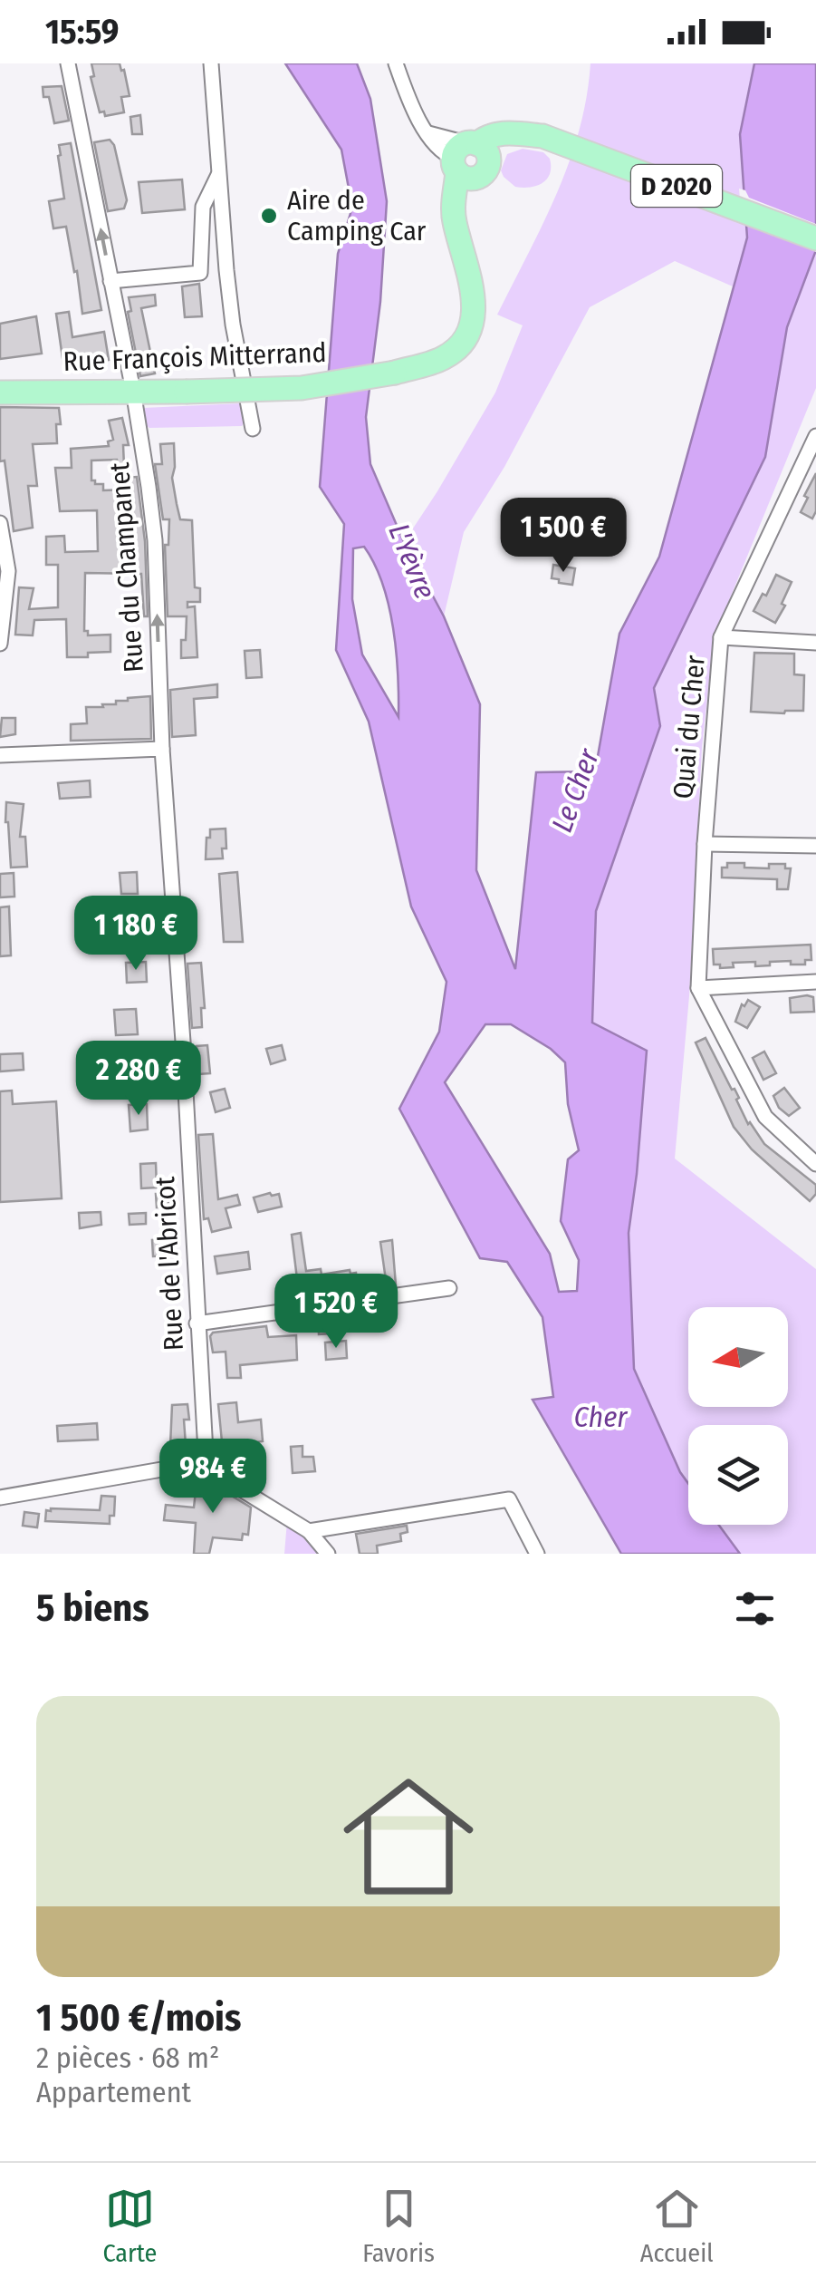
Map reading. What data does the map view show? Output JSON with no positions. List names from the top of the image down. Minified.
{"streets":{"main road":["D 2020","Rue François Mitterrand"],"street":["Rue du Champanet","Quai du Cher","Rue de l'Abricot"]},"crossings":[["D 2020","Rue François Mitterrand"],["Rue François Mitterrand","Rue du Champanet"],["Rue du Champanet","Rue de l'Abricot"]],"one_way":["Rue du Champanet"],"water":["L'Yèvre","Le Cher","Cher"],"places":["Aire de Camping Car"],"north":"left","page":{"status":"15:59","price":["1 500 €","1 180 €","2 280 €","1 520 €","984 €"],"heading":"5 biens","list":[{"name":"1 500 €/mois","note":"2 pièces · 68 m² · Appartement"}],"tabs":["Carte","Favoris","Accueil"]}}
